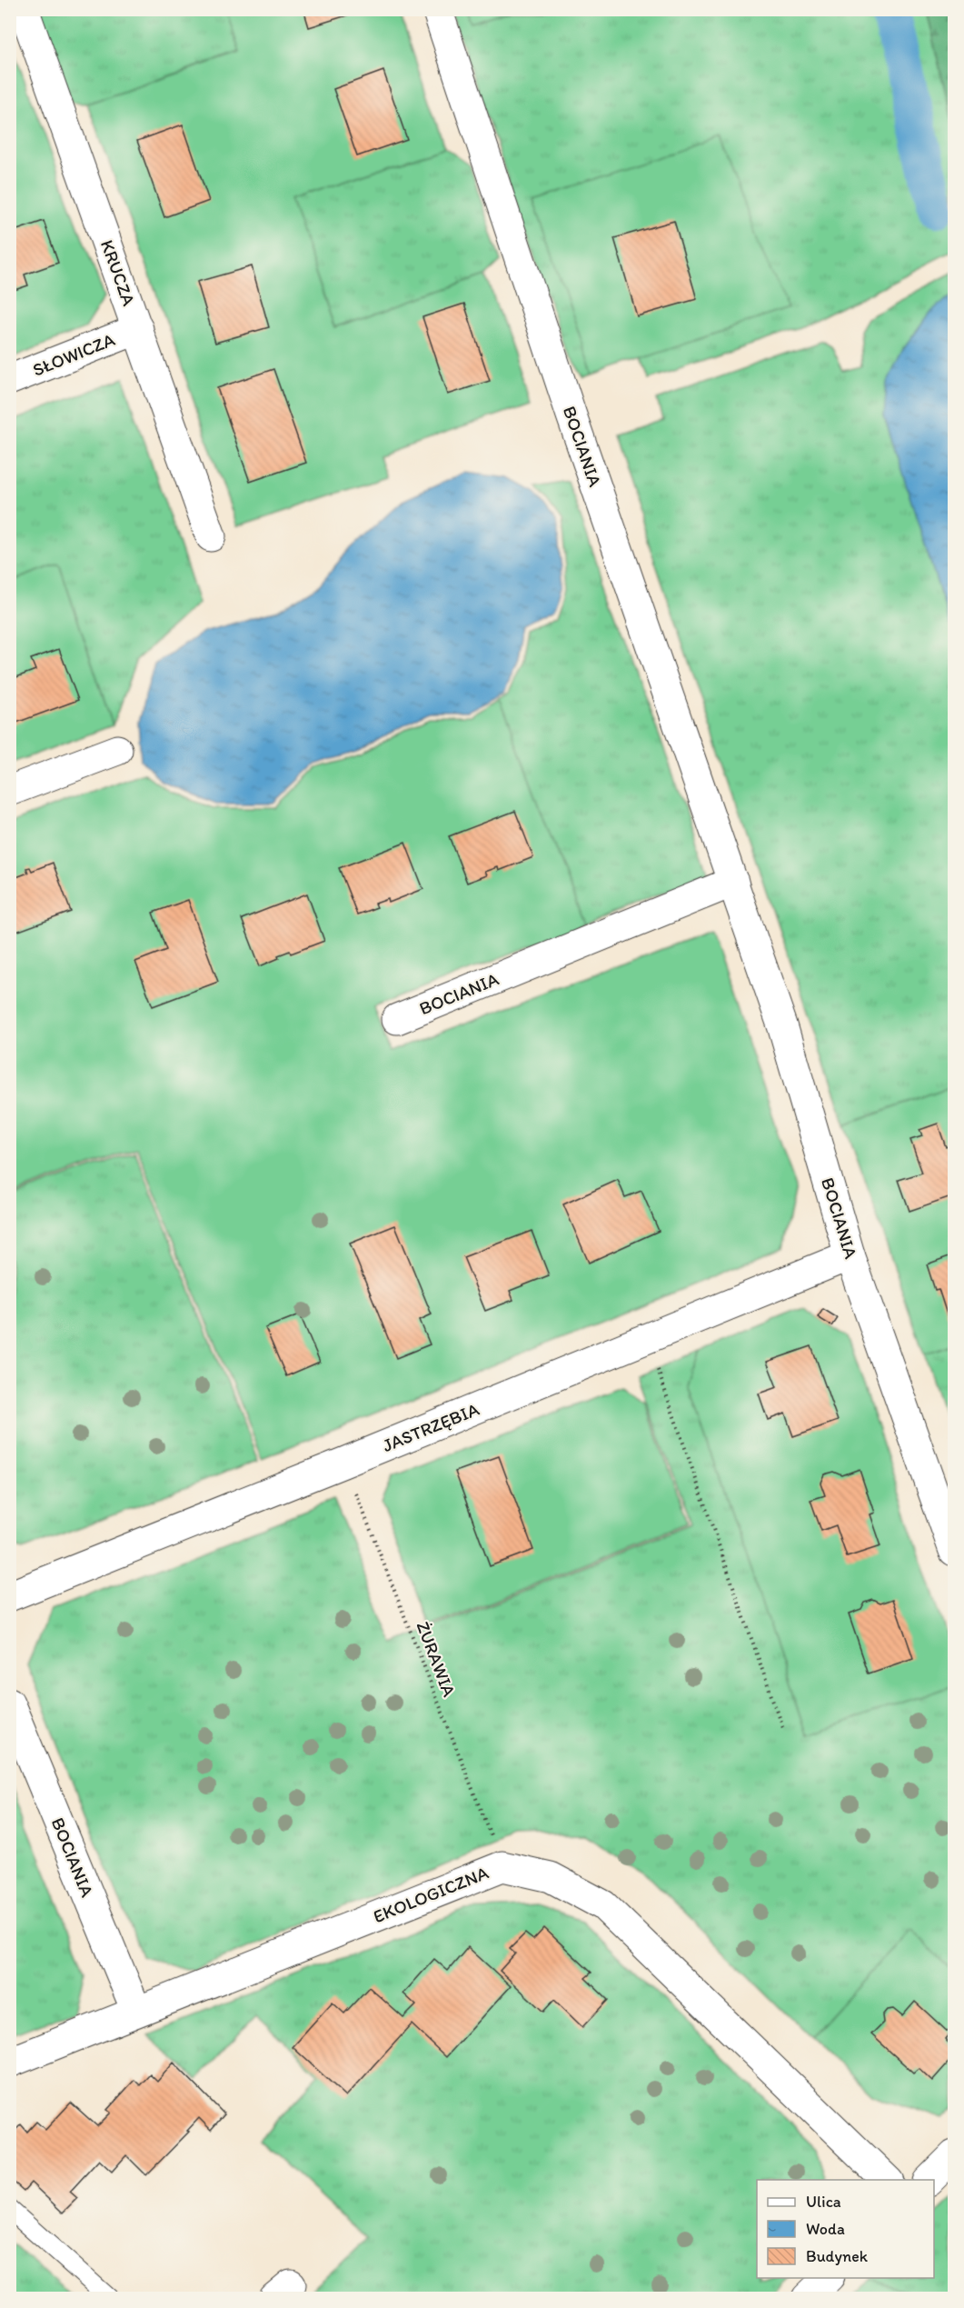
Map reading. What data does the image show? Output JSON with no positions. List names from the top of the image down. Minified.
{"streets":{"street":["KRUCZA","SŁOWICZA","BOCIANIA","JASTRZĘBIA","EKOLOGICZNA"],"path":["ŻURAWIA"]},"crossings":[["KRUCZA","SŁOWICZA"],["BOCIANIA","JASTRZĘBIA"],["BOCIANIA","EKOLOGICZNA"],["JASTRZĘBIA","ŻURAWIA"],["ŻURAWIA","EKOLOGICZNA"]],"legend":["Ulica","Woda","Budynek"]}
